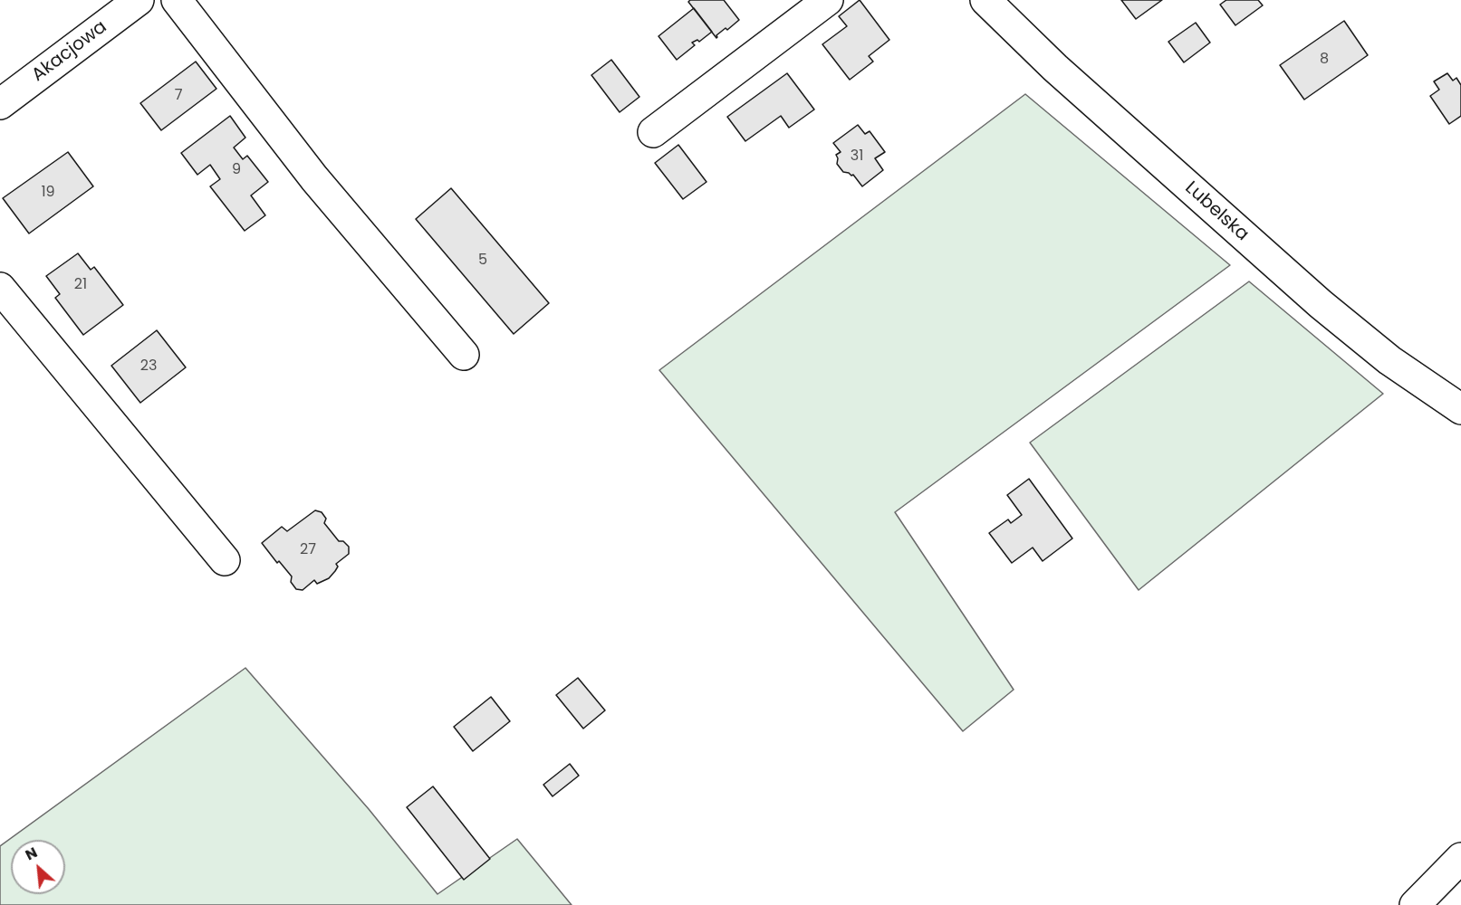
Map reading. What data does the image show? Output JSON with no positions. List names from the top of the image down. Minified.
{"streets":{"street":["Akacjowa","Lubelska"]},"house_numbers":["8","7","31","9","19","5","21","23","27"],"north":"top left"}
